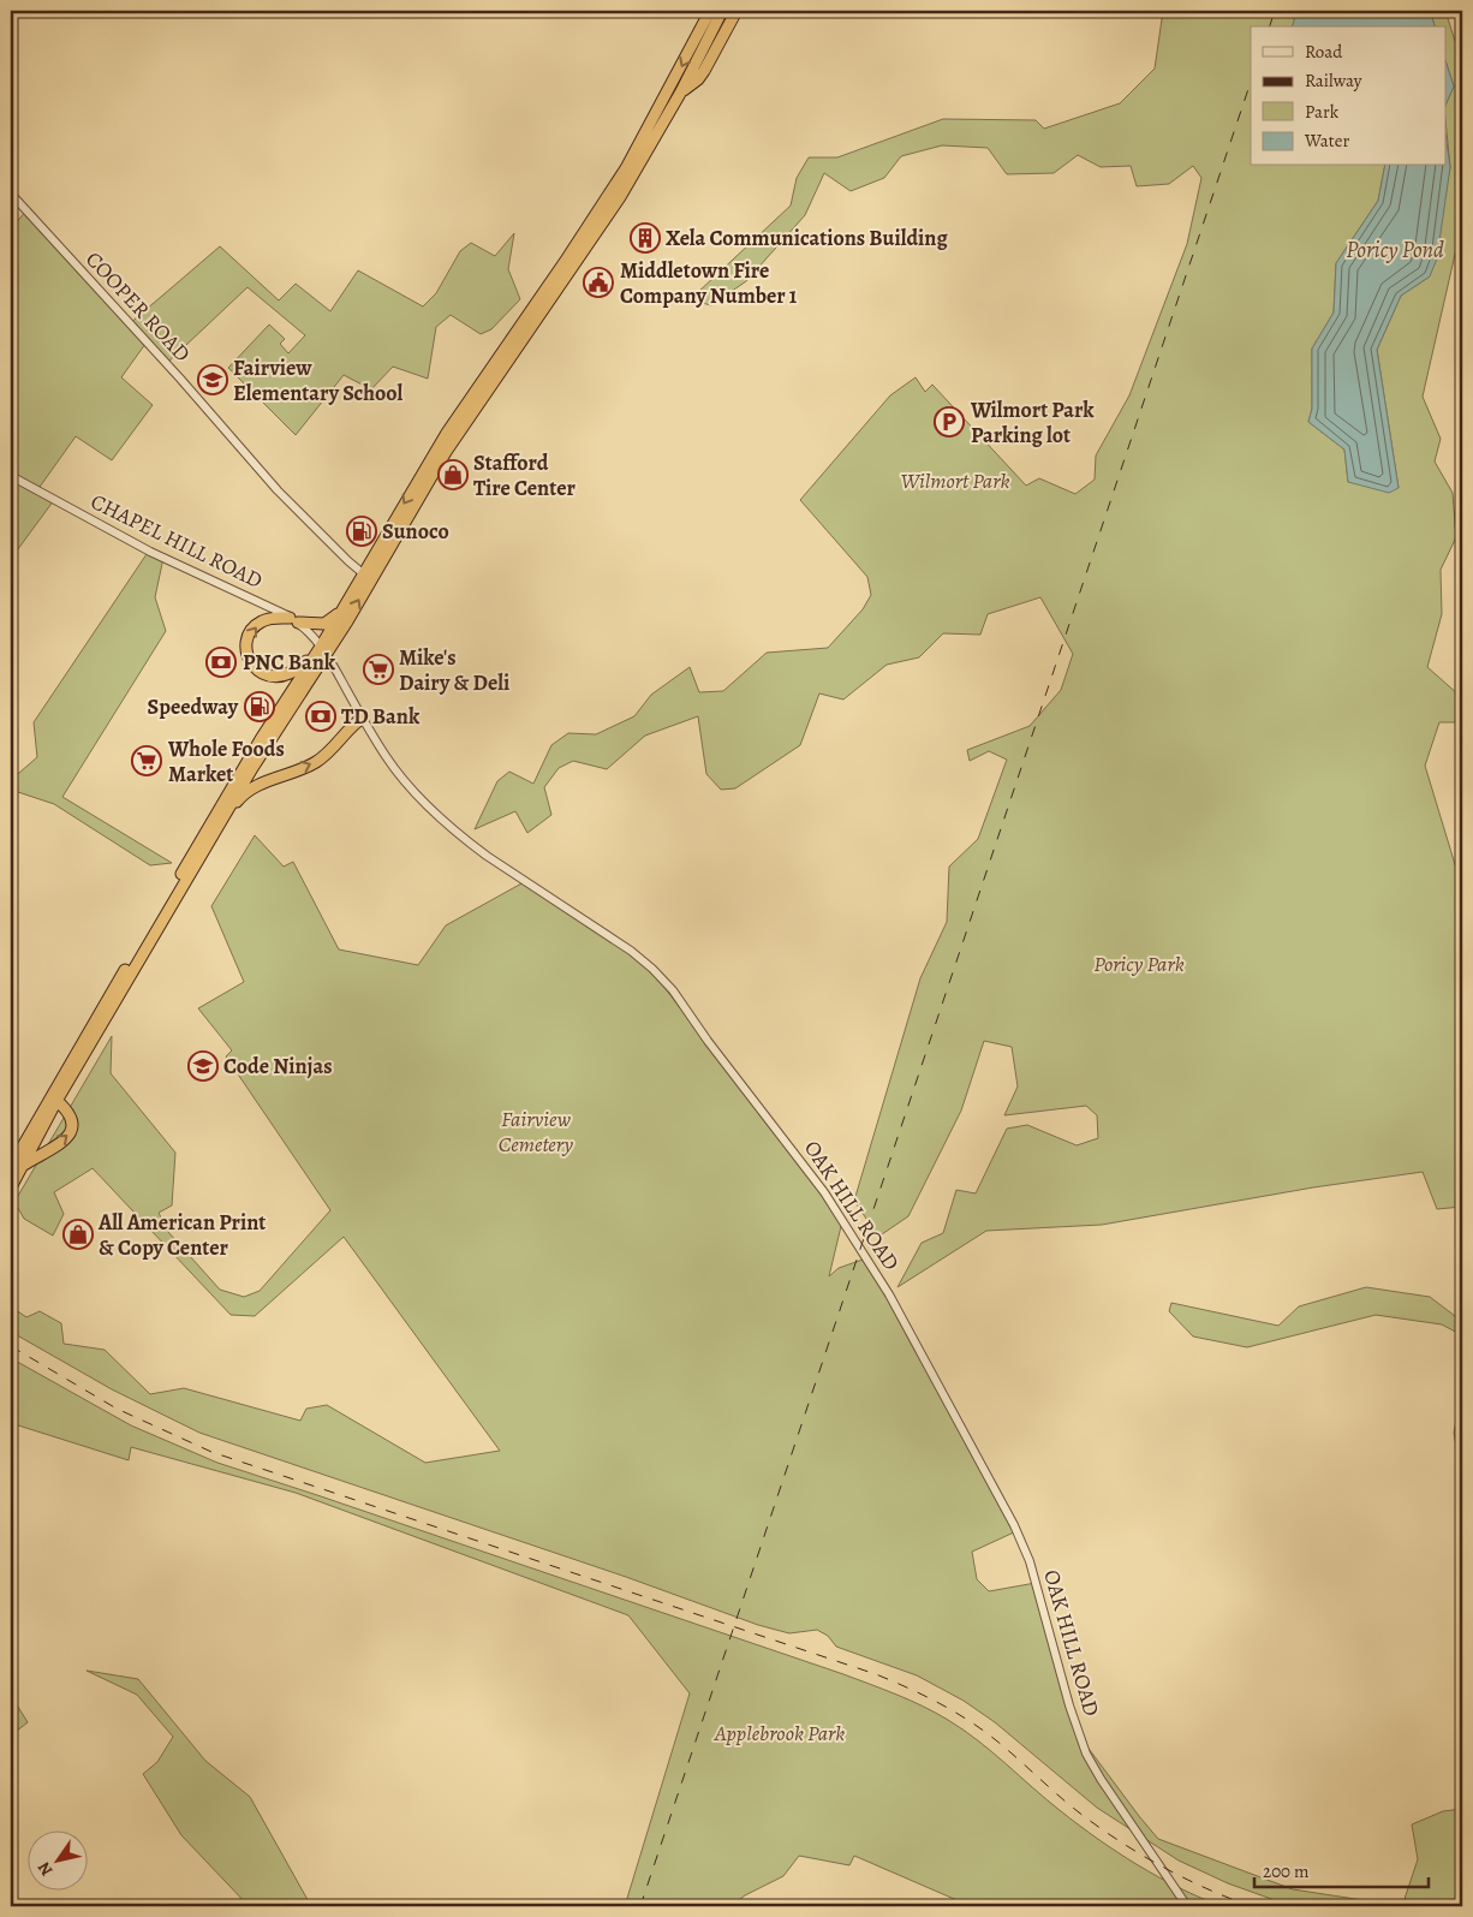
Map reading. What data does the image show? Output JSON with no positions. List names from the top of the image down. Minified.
{"streets":{"street":["COOPER ROAD","CHAPEL HILL ROAD","OAK HILL ROAD"]},"crossings":[["CHAPEL HILL ROAD","OAK HILL ROAD"]],"water":["Poricy Pond"],"parks":["Wilmort Park","Poricy Park","Fairview Cemetery","Applebrook Park"],"places":{"building":["Xela Communications Building"],"public building":["Middletown Fire Company Number 1"],"school or university":["Fairview Elementary School","Code Ninjas"],"parking":["Wilmort Park Parking lot"],"shop":["Stafford Tire Center","All American Print & Copy Center"],"fuel station":["Sunoco","Speedway"],"bank":["PNC Bank","TD Bank"],"supermarket":["Mike's Dairy & Deli","Whole Foods Market"]},"legend":["Road","Railway","Park","Water"],"scale_bar":"200 m","north":"bottom left"}
